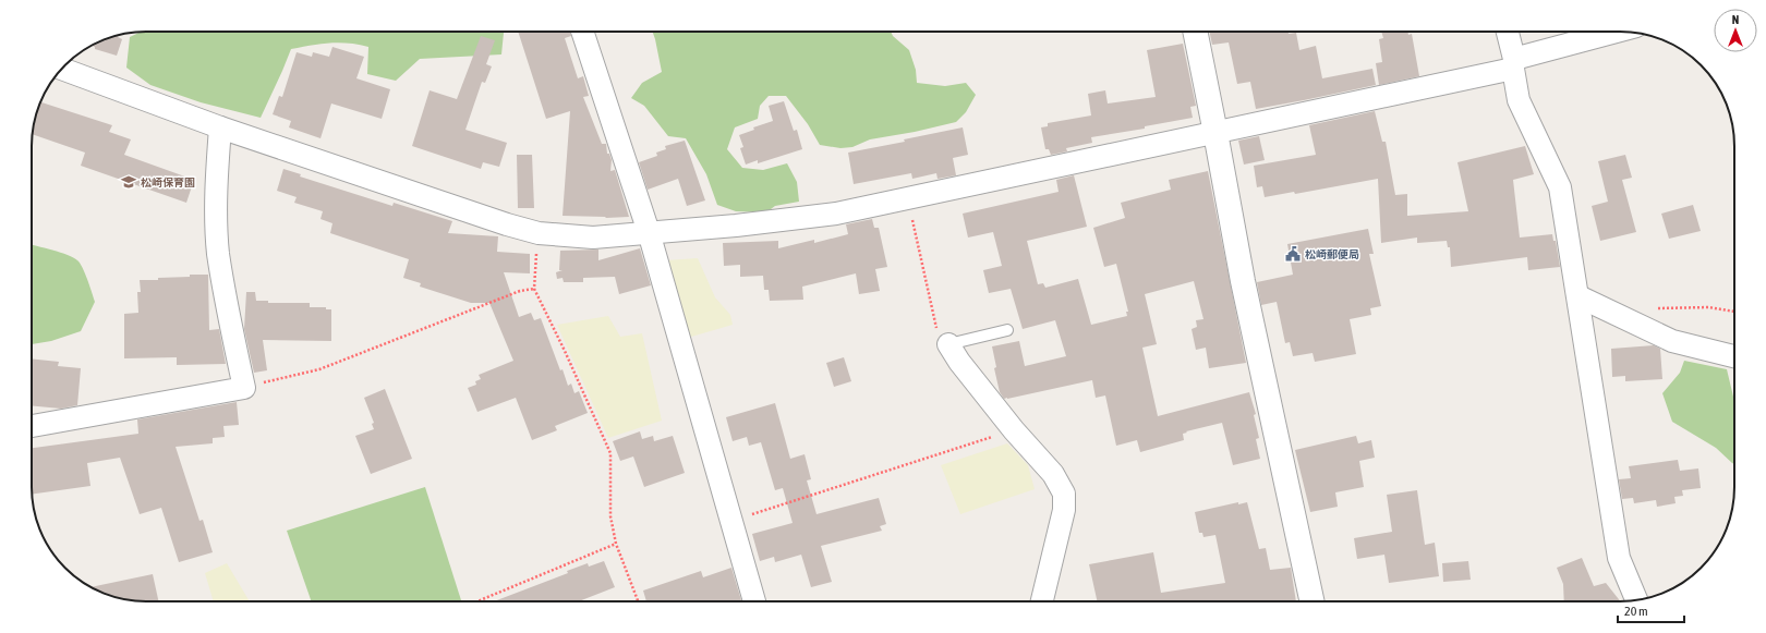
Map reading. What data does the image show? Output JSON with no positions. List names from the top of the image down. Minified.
{"places":{"school or university":["松崎保育園"],"public building":["松崎郵便局"]},"scale_bar":"20 m","north":"top"}
